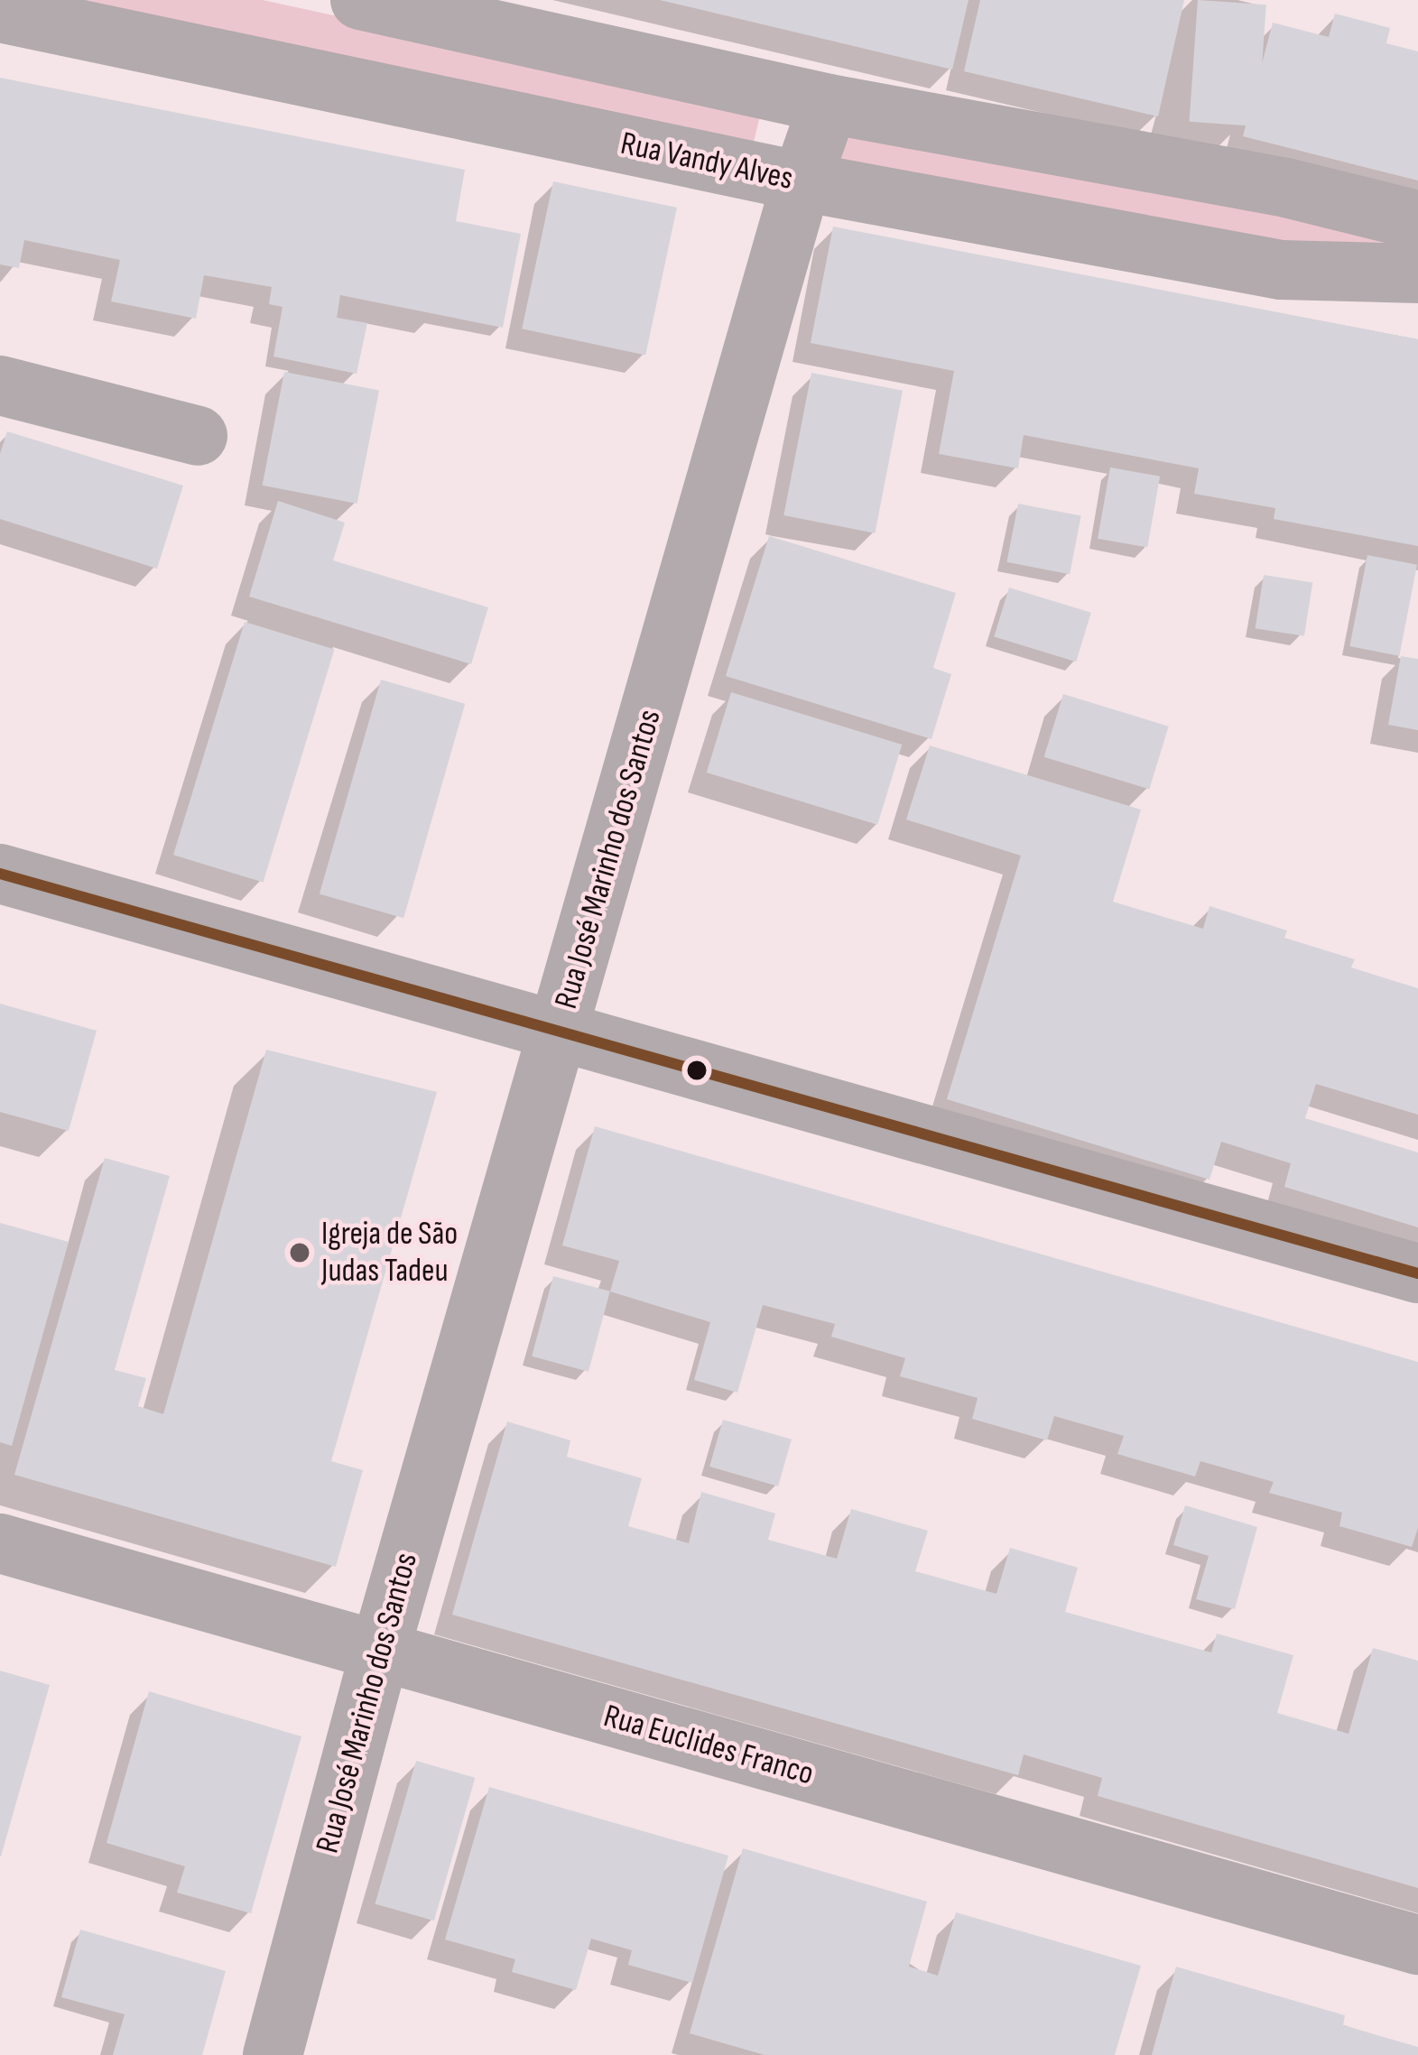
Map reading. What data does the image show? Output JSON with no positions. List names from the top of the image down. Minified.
{"streets":{"street":["Rua Vandy Alves","Rua José Marinho dos Santos","Rua Euclides Franco"]},"crossings":[["Rua Vandy Alves","Rua José Marinho dos Santos"],["Rua José Marinho dos Santos","Rua Euclides Franco"]],"places":["Igreja de São Judas Tadeu"]}
